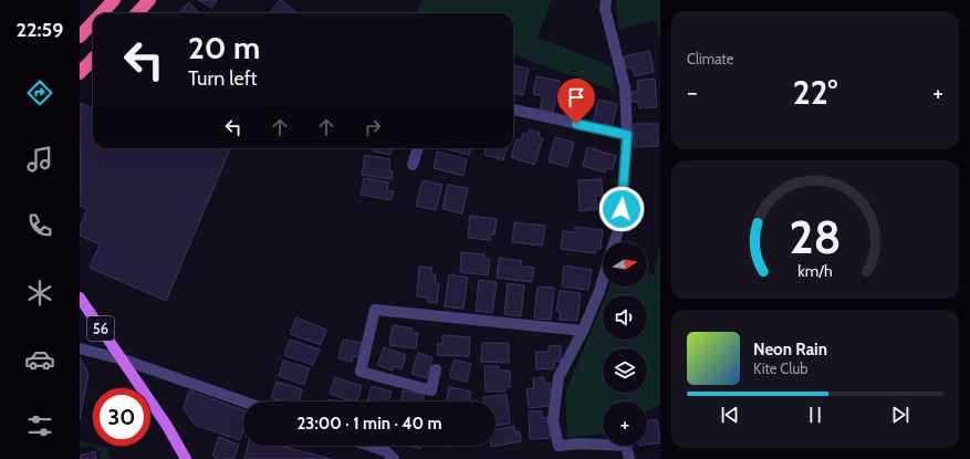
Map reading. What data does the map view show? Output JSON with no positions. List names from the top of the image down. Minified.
{"streets":{"main road":["56"]},"north":"right","page":{"tabs":"22:59","tile":"Climate","turn":["20 m","Turn left"],"heat":["−","22°","+"],"map_buttons":"+","song":["Neon Rain","Kite Club"],"limit":"30","trip":"23:00 · 1 min · 40 m","gauge":["28","km/h"]}}
